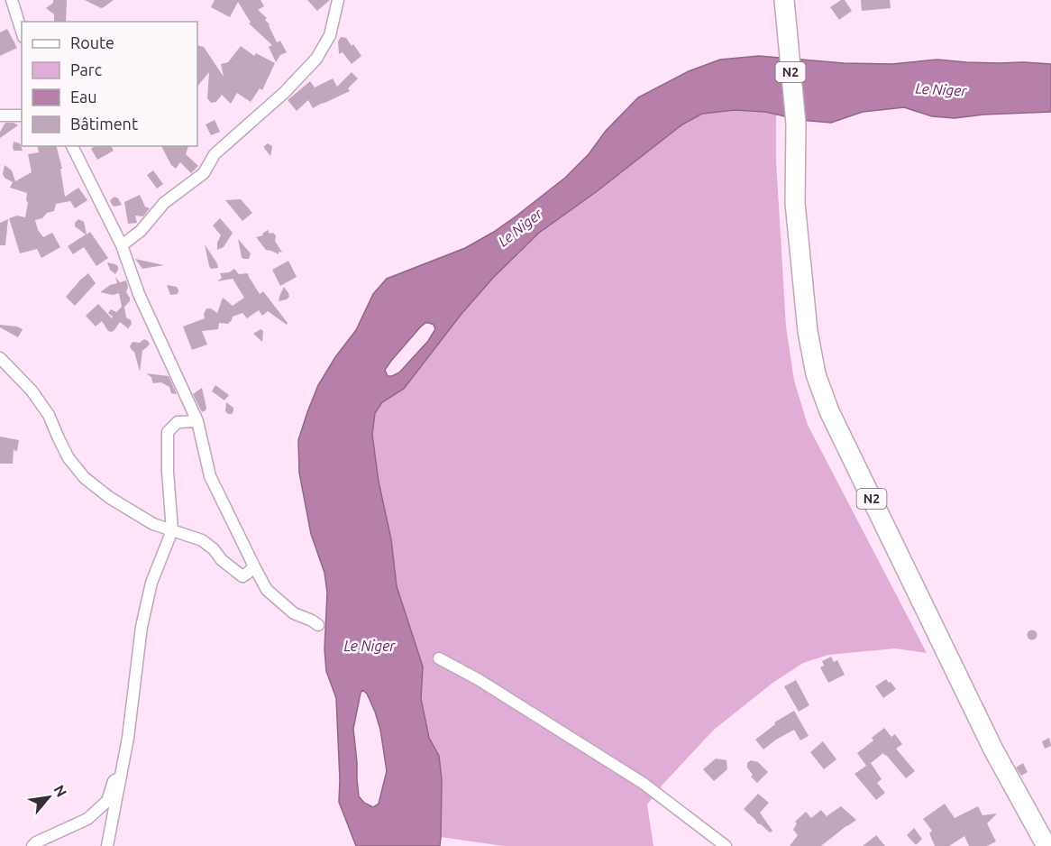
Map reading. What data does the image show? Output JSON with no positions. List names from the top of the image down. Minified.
{"streets":{"highway":["N2"]},"water":["Le Niger"],"legend":["Route","Parc","Eau","Bâtiment"],"north":"top right"}
